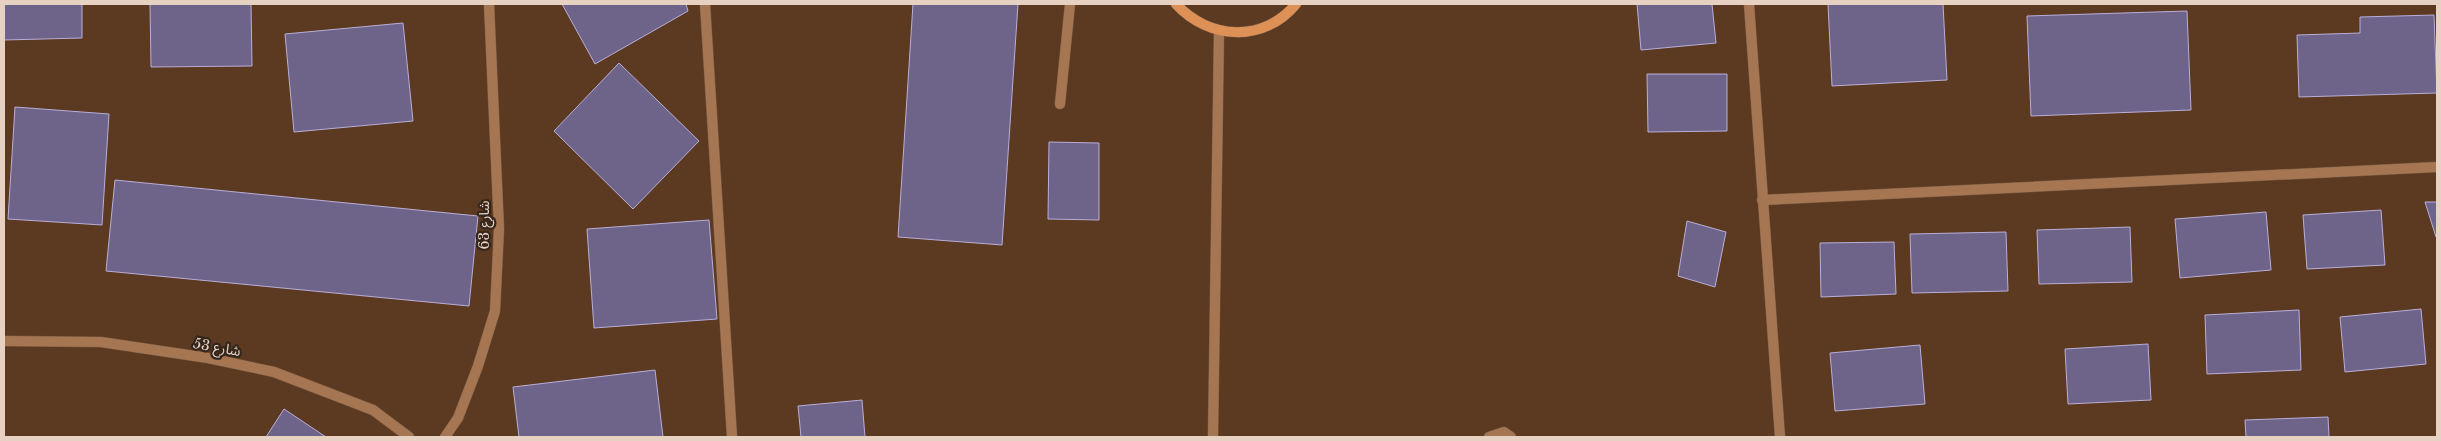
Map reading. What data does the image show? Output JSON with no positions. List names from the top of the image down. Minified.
{"streets":{"street":["شارع 63","شارع 53"]}}
